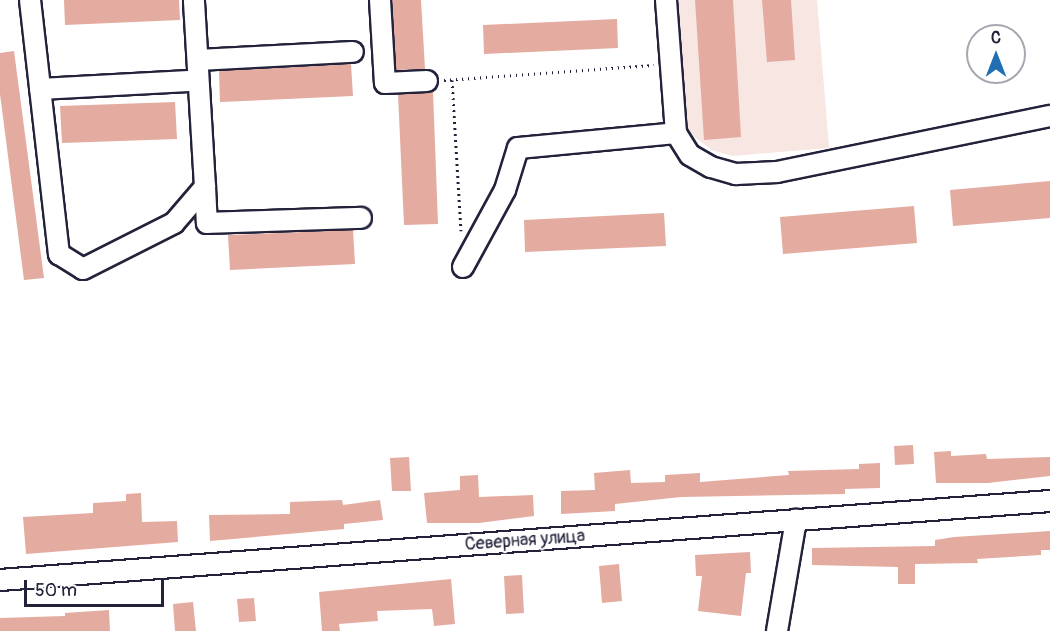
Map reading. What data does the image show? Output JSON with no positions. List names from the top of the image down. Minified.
{"streets":{"street":["Северная улица"]},"scale_bar":"50 m","north":"top"}
